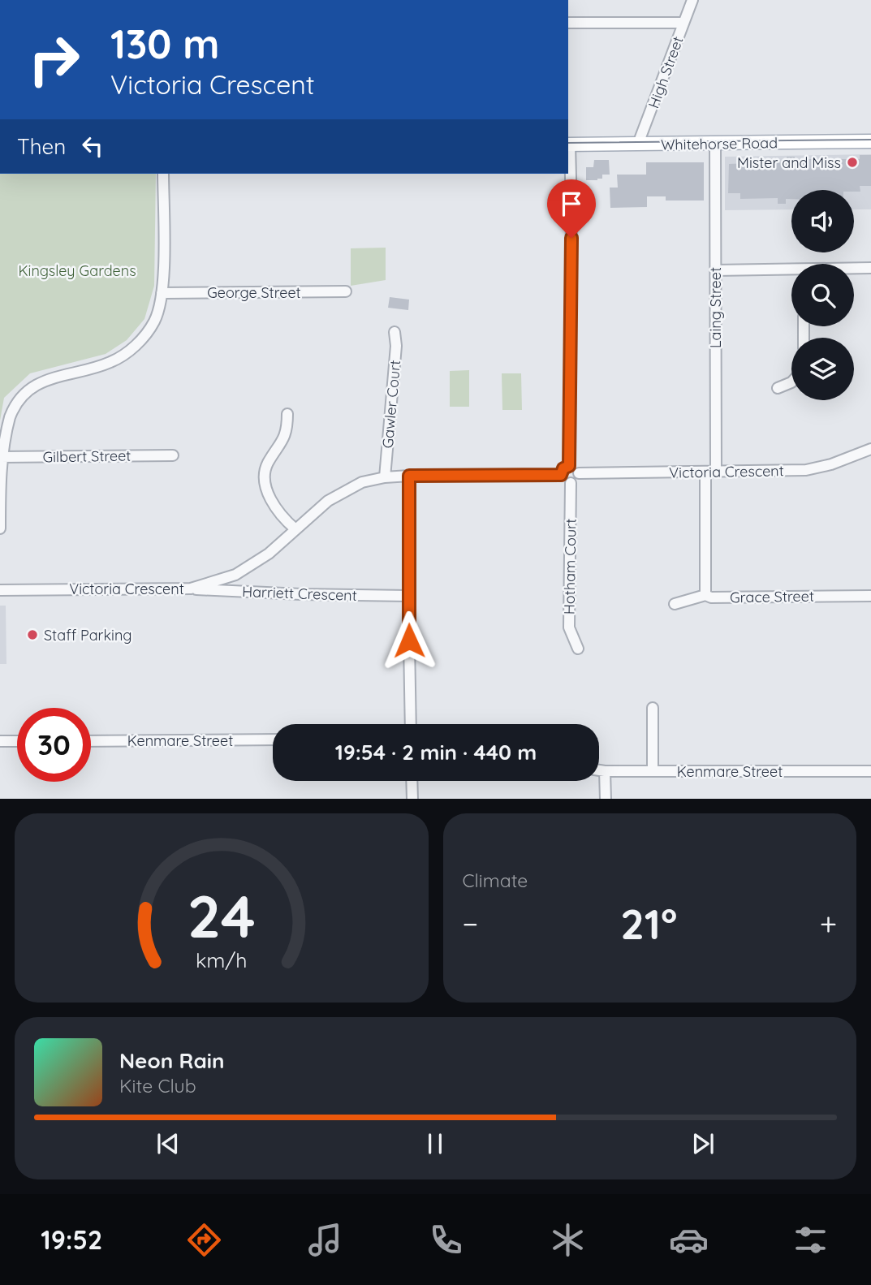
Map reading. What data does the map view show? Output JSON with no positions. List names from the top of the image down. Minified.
{"streets":{"main road":["Whitehorse Road"],"street":["High Street","George Street","Laing Street","Gawler Court","Gilbert Street","Victoria Crescent","Hotham Court","Harriett Crescent","Grace Street","Kenmare Street"]},"crossings":[["High Street","Whitehorse Road"],["Whitehorse Road","Laing Street"],["Laing Street","Victoria Crescent"],["Laing Street","Grace Street"],["Gawler Court","Victoria Crescent"],["Victoria Crescent","Hotham Court"],["Victoria Crescent","Harriett Crescent"]],"parks":["Kingsley Gardens"],"places":["Mister and Miss","Staff Parking"],"page":{"turn":["130 m","Victoria Crescent"],"then":"Then","limit":"30","trip":"19:54 · 2 min · 440 m","tile":"Climate","heat":["−","21°","+"],"song":["Neon Rain","Kite Club"],"tabs":"19:52","gauge":["24","km/h"]}}
